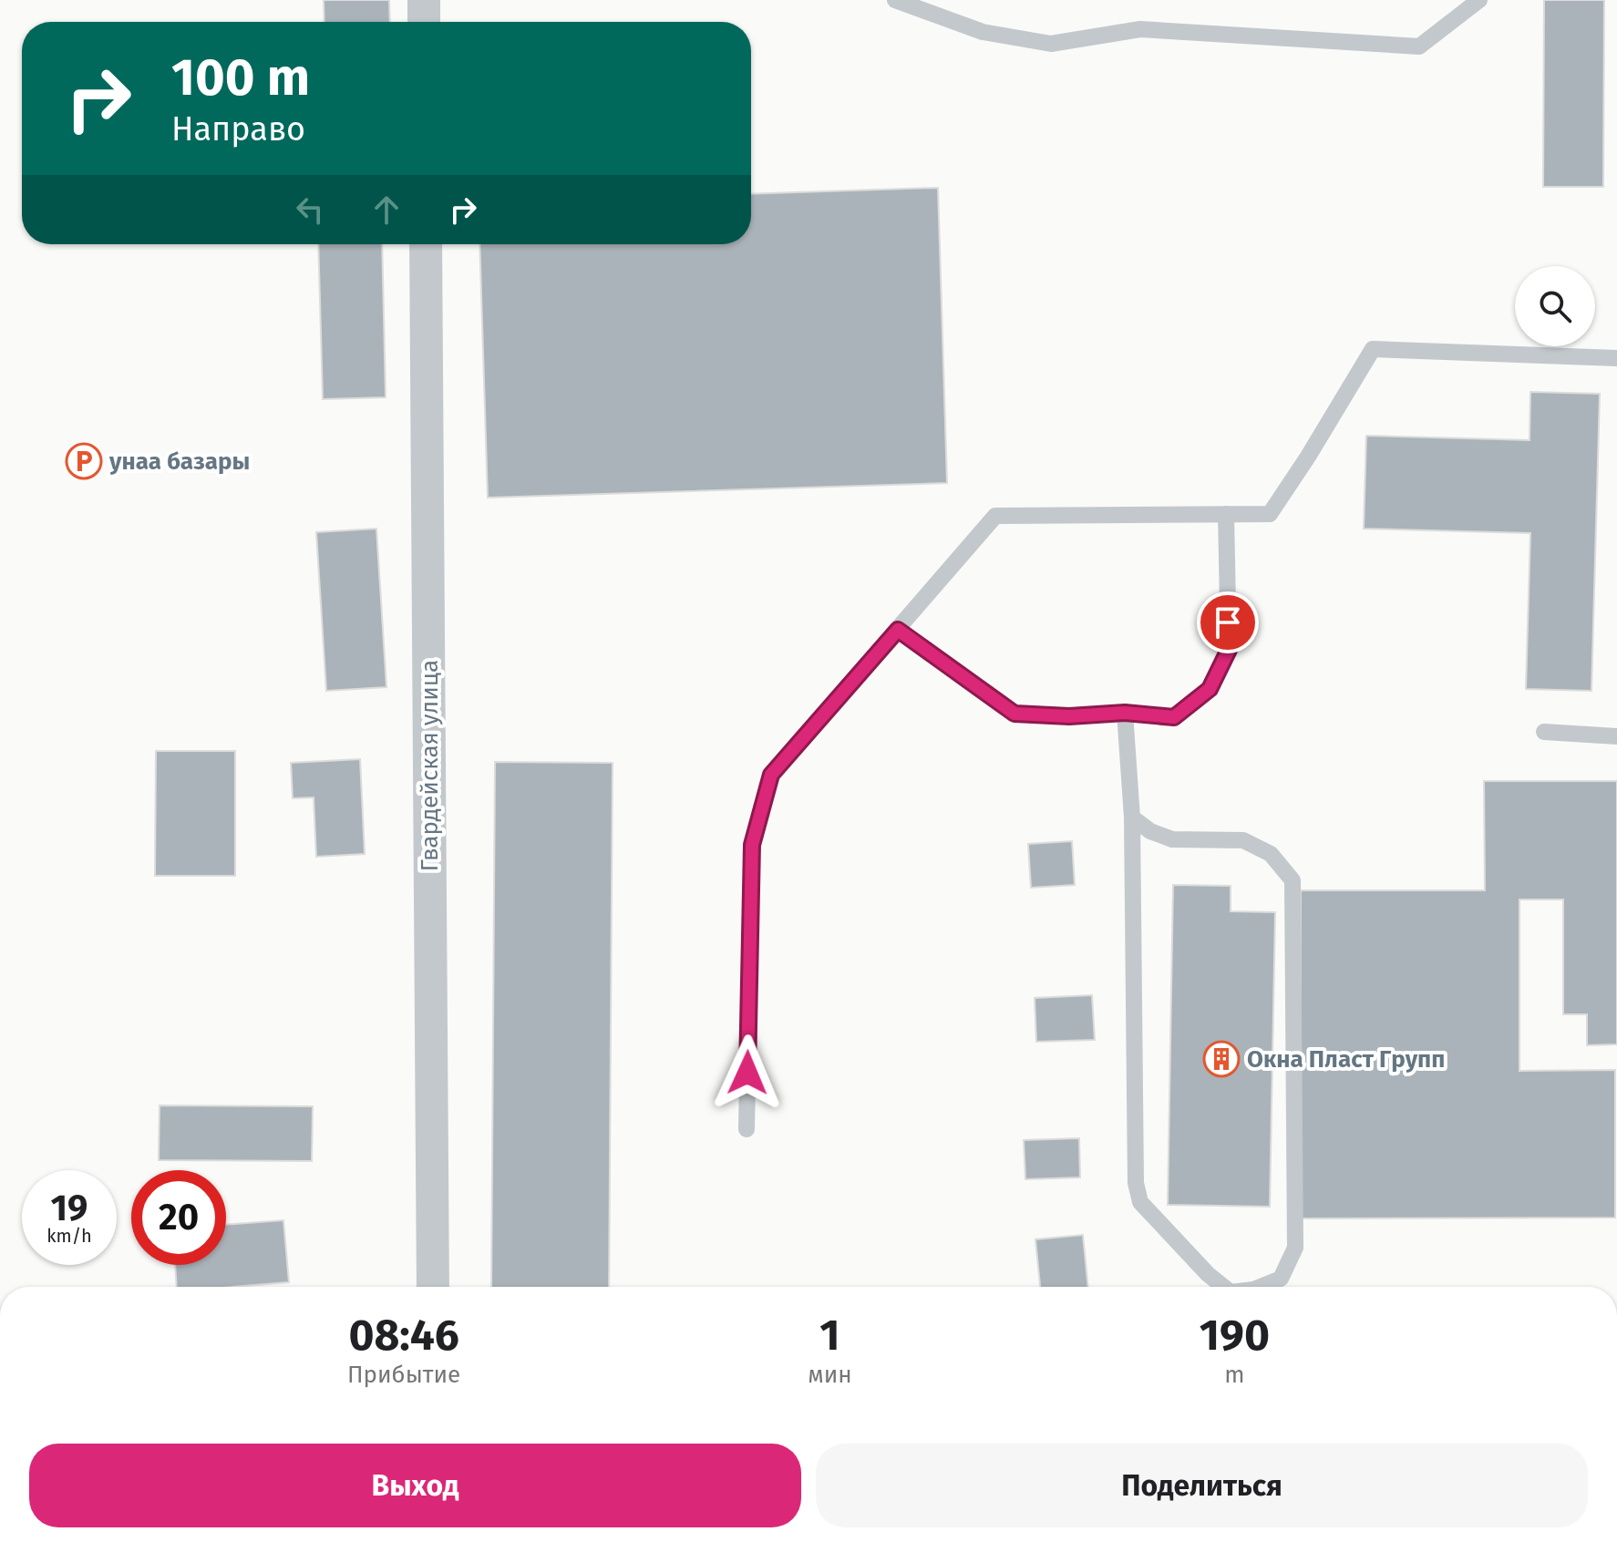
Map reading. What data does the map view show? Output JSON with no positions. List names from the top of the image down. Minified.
{"streets":{"street":["Гвардейская улица"]},"places":{"parking":["унаа базары"],"building":["Окна Пласт Групп"]},"page":{"turn":["100 m","Направо"],"speed":"19 km/h","limit":"20","eta":["08:46","Прибытие","1","мин","190","m"],"buttons":["Выход","Поделиться"]}}
